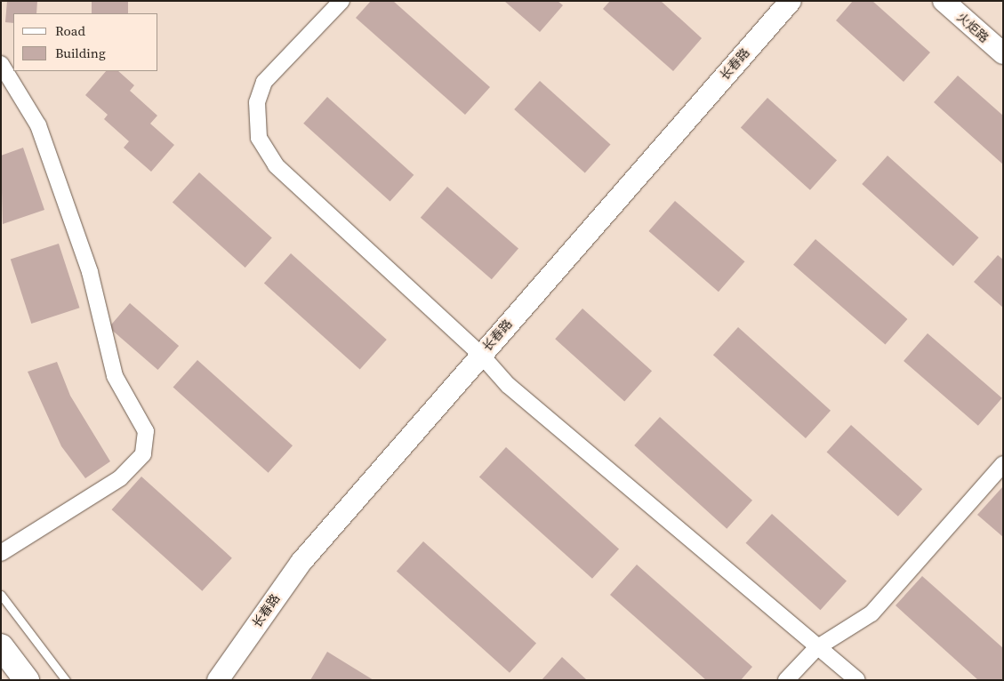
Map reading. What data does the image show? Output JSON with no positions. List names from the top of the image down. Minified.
{"streets":{"street":["火炬路","长春路"]},"legend":["Road","Building"]}
